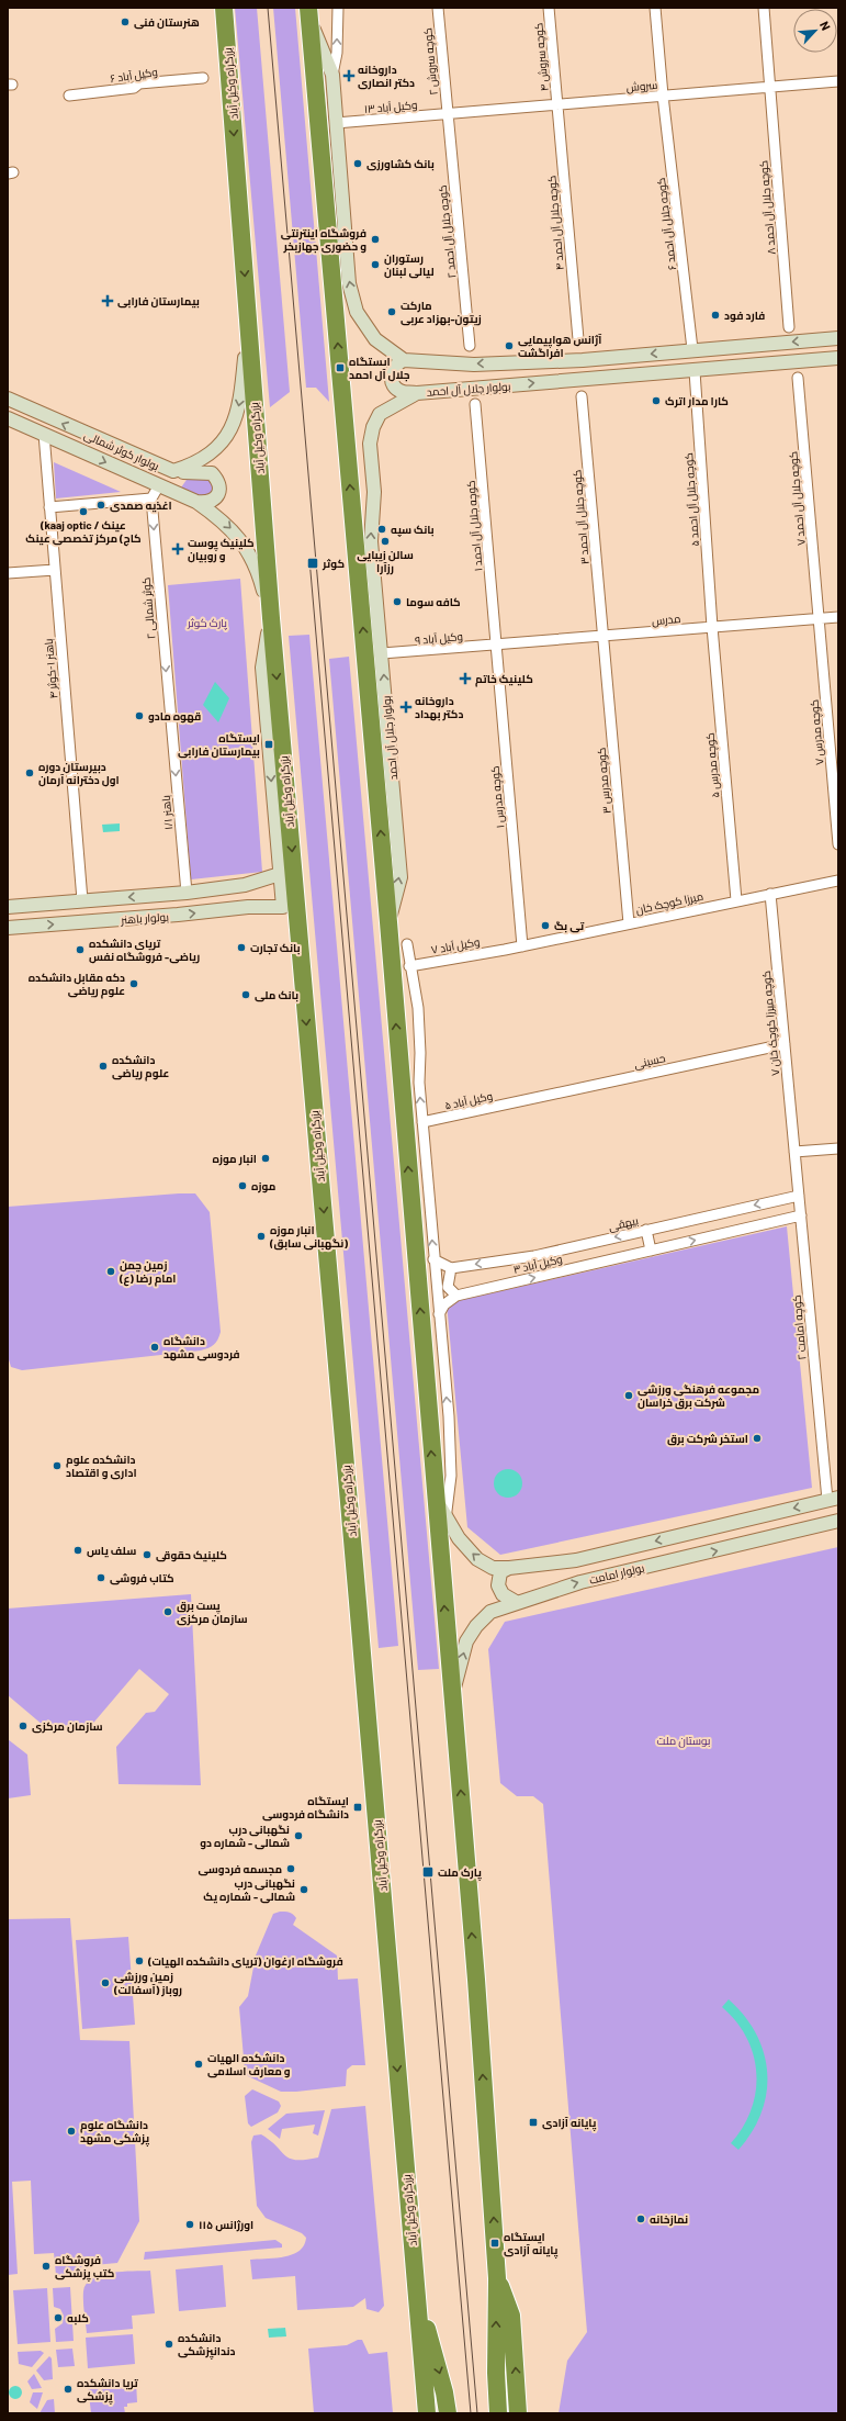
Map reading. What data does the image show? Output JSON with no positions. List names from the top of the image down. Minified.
{"streets":{"highway":["بزرگراه وکیل آباد"],"main road":["بولوار جلال آل احمد","بولوار کوثر شمالی","بولوار باهنر","بولوار امامت"],"street":["کوچه سروش ۴","کوچه سروش ۲","۶ وکیل آباد","سروش","۱۳ وکیل آباد","کوچه جلال آل احمد ۸","کوچه جلال آل احمد ۴","کوچه جلال آل احمد ۶","کوچه جلال آل احمد ۲","کوچه جلال آل احمد ۷","کوچه جلال آل احمد ۵","کوچه جلال آل احمد ۳","کوچه جلال آل احمد ۱","کوثر شمالی ۲","مدرس","۹ وکیل آباد","باهنر ۱-کوثر ۴","کوچه مدرس ۷","کوچه مدرس ۵","کوچه مدرس ۳","کوچه مدرس ۱","باهنر ۱/۱","میرزا کوچک خان","۷ وکیل آباد","کوچه میرزا کوچک خان ۷","حسینی","وکیل آباد ۵","بیهقی","۳ وکیل آباد","کوچه امامت ۲"]},"crossings":[["کوچه سروش ۴","سروش"],["کوچه سروش ۴","کوچه جلال آل احمد ۴"],["کوچه سروش ۲","سروش"],["کوچه سروش ۲","۱۳ وکیل آباد"],["کوچه سروش ۲","کوچه جلال آل احمد ۲"],["بزرگراه وکیل آباد","بولوار کوثر شمالی"],["سروش","۱۳ وکیل آباد"],["سروش","کوچه جلال آل احمد ۸"],["سروش","کوچه جلال آل احمد ۴"],["سروش","کوچه جلال آل احمد ۶"],["سروش","کوچه جلال آل احمد ۲"],["۱۳ وکیل آباد","کوچه جلال آل احمد ۲"],["کوچه جلال آل احمد ۶","بولوار جلال آل احمد"],["بولوار جلال آل احمد","کوچه جلال آل احمد ۵"],["بولوار جلال آل احمد","۹ وکیل آباد"],["بولوار کوثر شمالی","باهنر ۱-کوثر ۴"],["کوچه جلال آل احمد ۷","مدرس"],["کوچه جلال آل احمد ۷","کوچه مدرس ۷"],["کوچه جلال آل احمد ۵","مدرس"],["کوچه جلال آل احمد ۵","کوچه مدرس ۵"],["کوچه جلال آل احمد ۳","مدرس"],["کوچه جلال آل احمد ۳","کوچه مدرس ۳"],["کوچه جلال آل احمد ۱","مدرس"],["کوچه جلال آل احمد ۱","۹ وکیل آباد"],["کوچه جلال آل احمد ۱","کوچه مدرس ۱"],["کوثر شمالی ۲","باهنر ۱/۱"],["مدرس","۹ وکیل آباد"],["مدرس","کوچه مدرس ۷"],["مدرس","کوچه مدرس ۵"],["مدرس","کوچه مدرس ۳"],["مدرس","کوچه مدرس ۱"],["۹ وکیل آباد","کوچه مدرس ۱"],["باهنر ۱-کوثر ۴","بولوار باهنر"],["کوچه مدرس ۵","میرزا کوچک خان"],["کوچه مدرس ۳","میرزا کوچک خان"],["کوچه مدرس ۱","میرزا کوچک خان"],["باهنر ۱/۱","بولوار باهنر"],["میرزا کوچک خان","۷ وکیل آباد"],["میرزا کوچک خان","کوچه میرزا کوچک خان ۷"],["کوچه میرزا کوچک خان ۷","حسینی"],["کوچه میرزا کوچک خان ۷","کوچه امامت ۲"],["حسینی","وکیل آباد ۵"],["بیهقی","کوچه امامت ۲"],["کوچه امامت ۲","بولوار امامت"]],"one_way":["کوثر شمالی ۲","باهنر ۱/۱","۳ وکیل آباد"],"parks":["پارک کوثر","بوستان ملت"],"places":{"other":["هنرستان فنی","بانک کشاورزی","فروشگاه اینترنتی و حضوری جهازبخر","رستوران لیالی لبنان","مارکت زیتون-بهزاد عربی","فارد فود","آژانس هواپیمایی افراگشت","کارا مدار اترک","اغذیه صمدی","(kaaj optic / عینک کاج) مرکز تخصصی عینک","بانک سپه","سالن زیبایی رزآرا","کافه سوما","قهوه مادو","دبیرستان دوره اول دخترانه آرمان","تی بگ","بانک تجارت","تریای دانشکده ریاضی- فروشگاه نفس","دکه مقابل دانشکده علوم ریاضی","بانک ملی","دانشکده علوم ریاضی","انبار موزه","موزه","انبار موزه (نگهبانی سابق)","زمین چمن امام رضا (ع)","دانشگاه فردوسی مشهد","مجموعه فرهنگی ورزشی شرکت برق خراسان","استخر شرکت برق","دانشکده علوم اداری و اقتصاد","سلف یاس","کلینیک حقوقی","کتاب فروشی","پست برق سازمان مرکزی","سازمان مرکزی","نگهبانی درب شمالی - شماره دو","مجسمه فردوسی","نگهبانی درب شمالی - شماره یک","فروشگاه ارغوان (تریای دانشکده الهیات)","زمین ورزشی روباز (آسفالت)","دانشکده الهیات و معارف اسلامی","دانشگاه علوم پزشکی مشهد","نمازخانه","اورژانس ۱۱۵","فروشگاه کتب پزشکی","کلبه","دانشکده دندانپزشکی","تریا دانشکده پزشکی"],"health":["داروخانه دکتر انصاری","بیمارستان فارابی","کلینیک پوست و روبیان","کلینیک خاتم","داروخانه دکتر بهداد"],"transit":["ایستگاه جلال آل احمد","کوثر","ایستگاه بیمارستان فارابی","ایستگاه دانشگاه فردوسی","پارک ملت","پایانه آزادی","ایستگاه پایانه آزادی"]},"north":"top right"}
